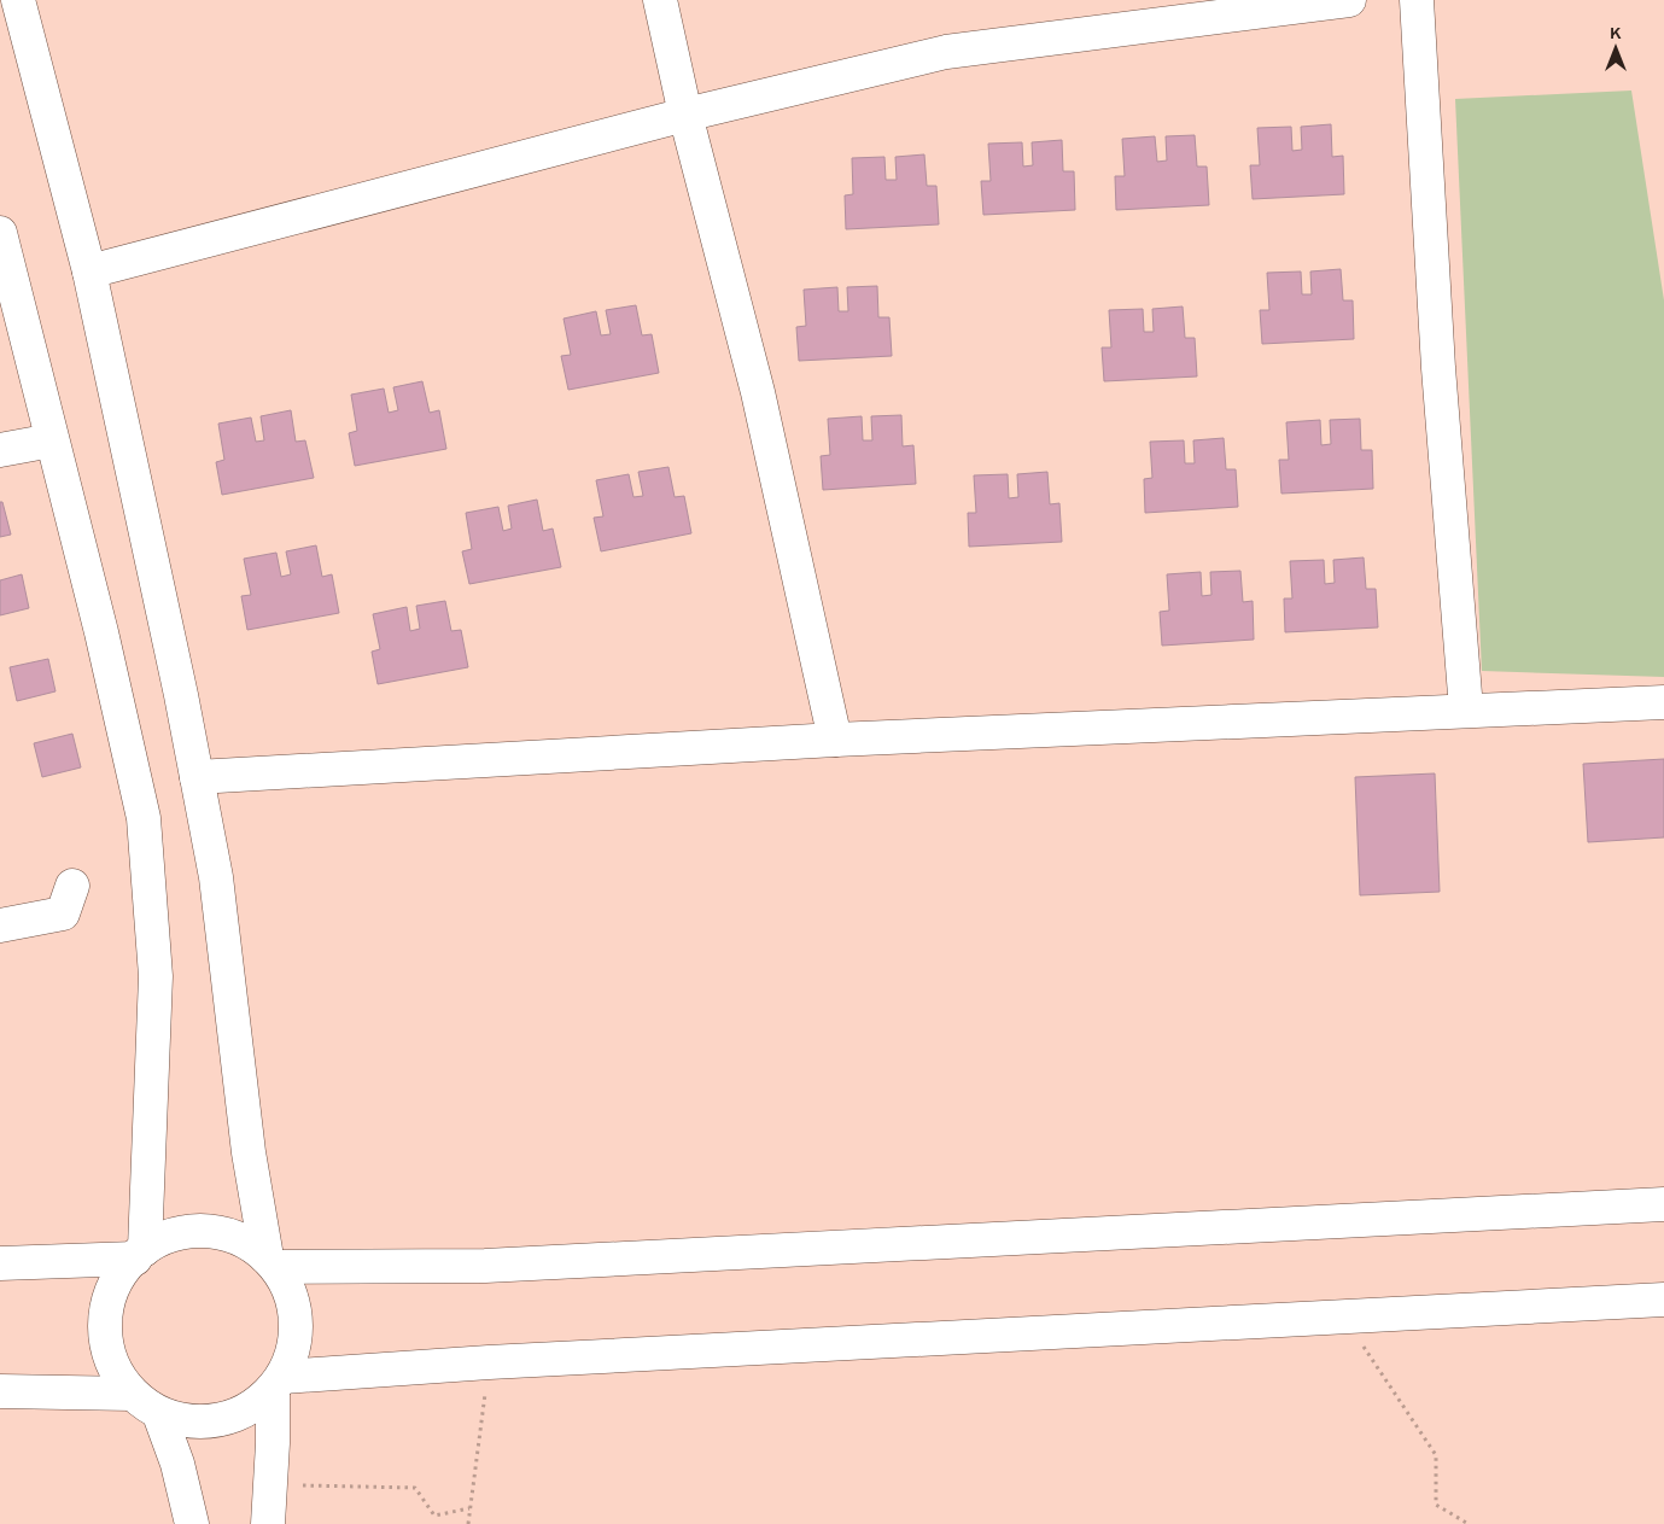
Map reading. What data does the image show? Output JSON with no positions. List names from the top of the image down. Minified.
{"north":"top"}
